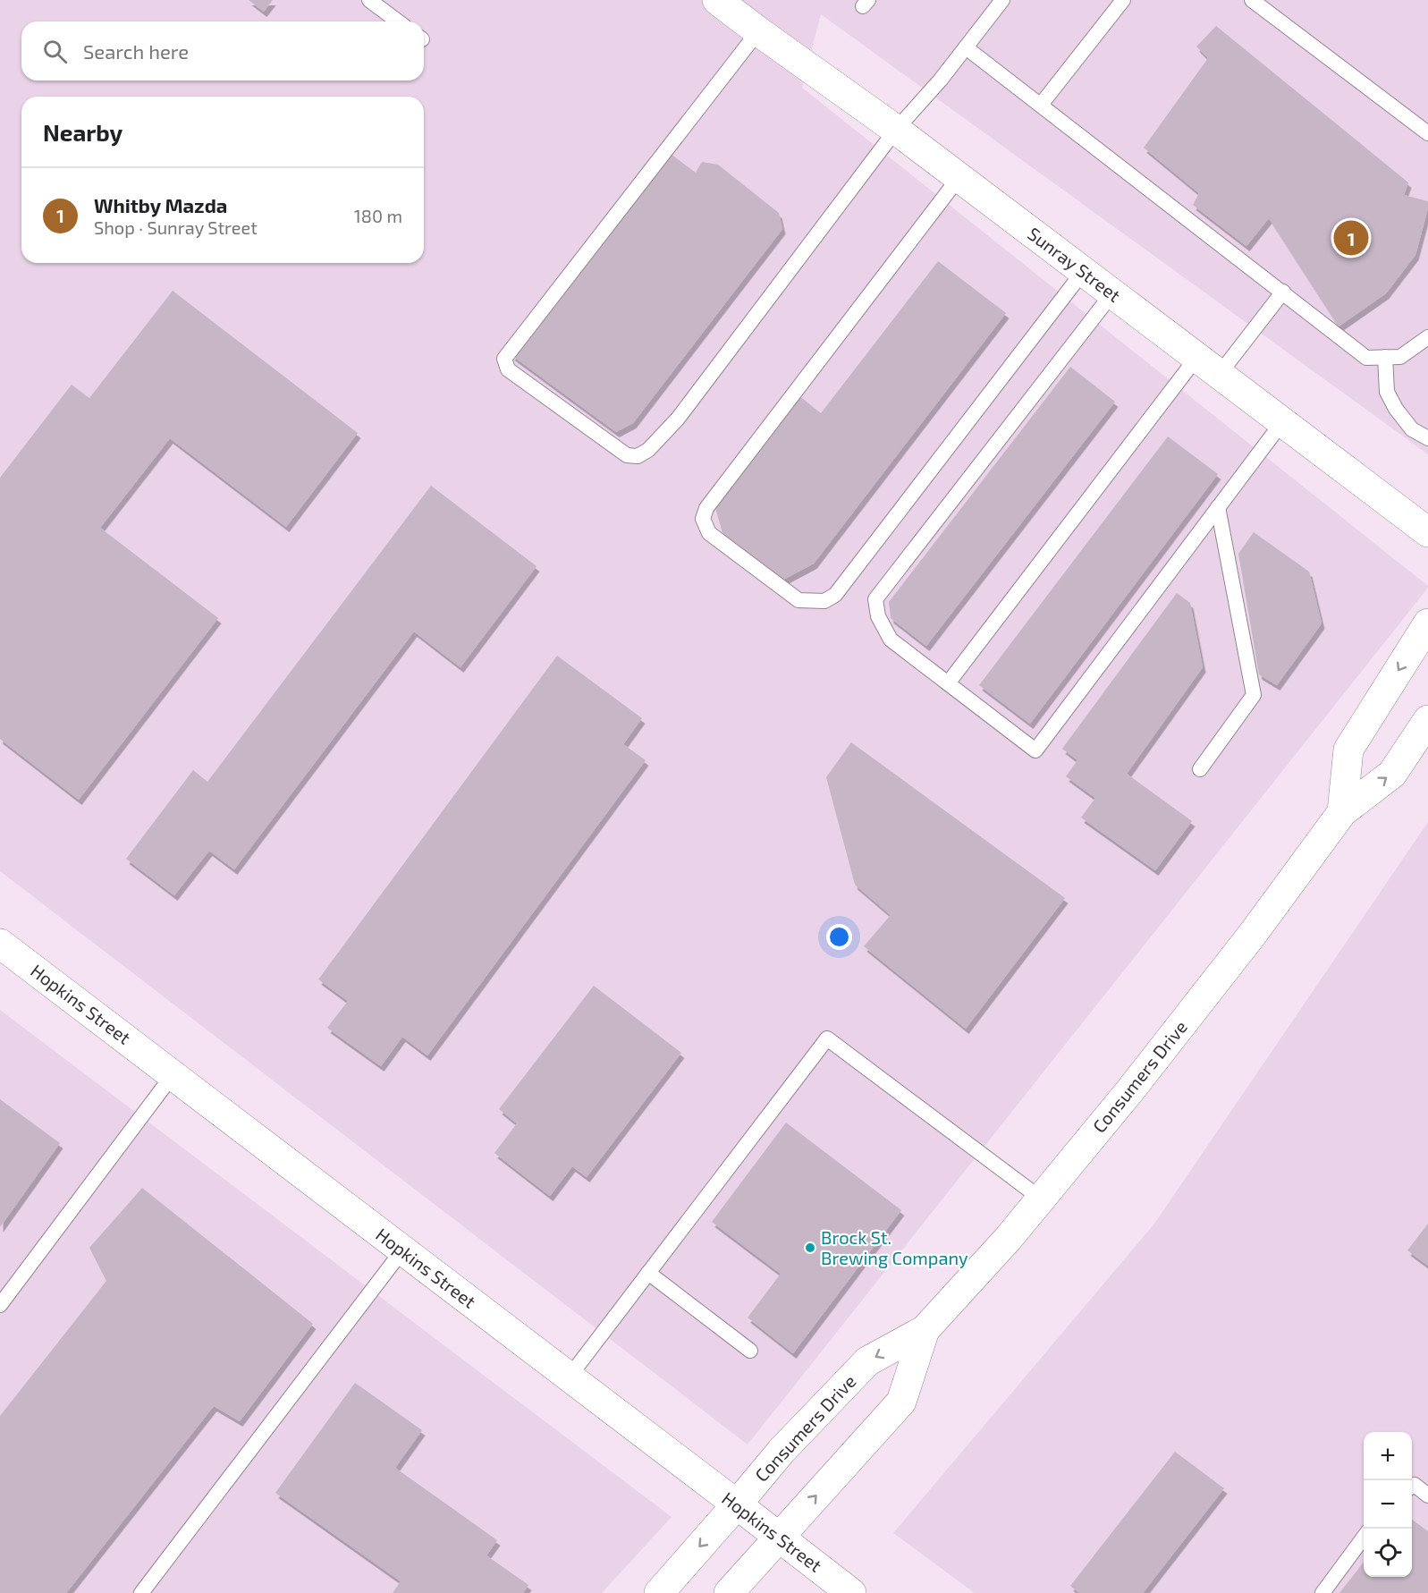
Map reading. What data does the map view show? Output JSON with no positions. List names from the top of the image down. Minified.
{"streets":{"main road":["Sunray Street","Hopkins Street","Consumers Drive"]},"crossings":[["Hopkins Street","Consumers Drive"]],"places":["Brock St. Brewing Company"],"page":{"search":"Search here","heading":"Nearby","list":[{"mark":"1","name":"Whitby Mazda","note":"Shop · Sunray Street","value":"180 m"}],"pins":"1","map_buttons":["+","−"]}}
